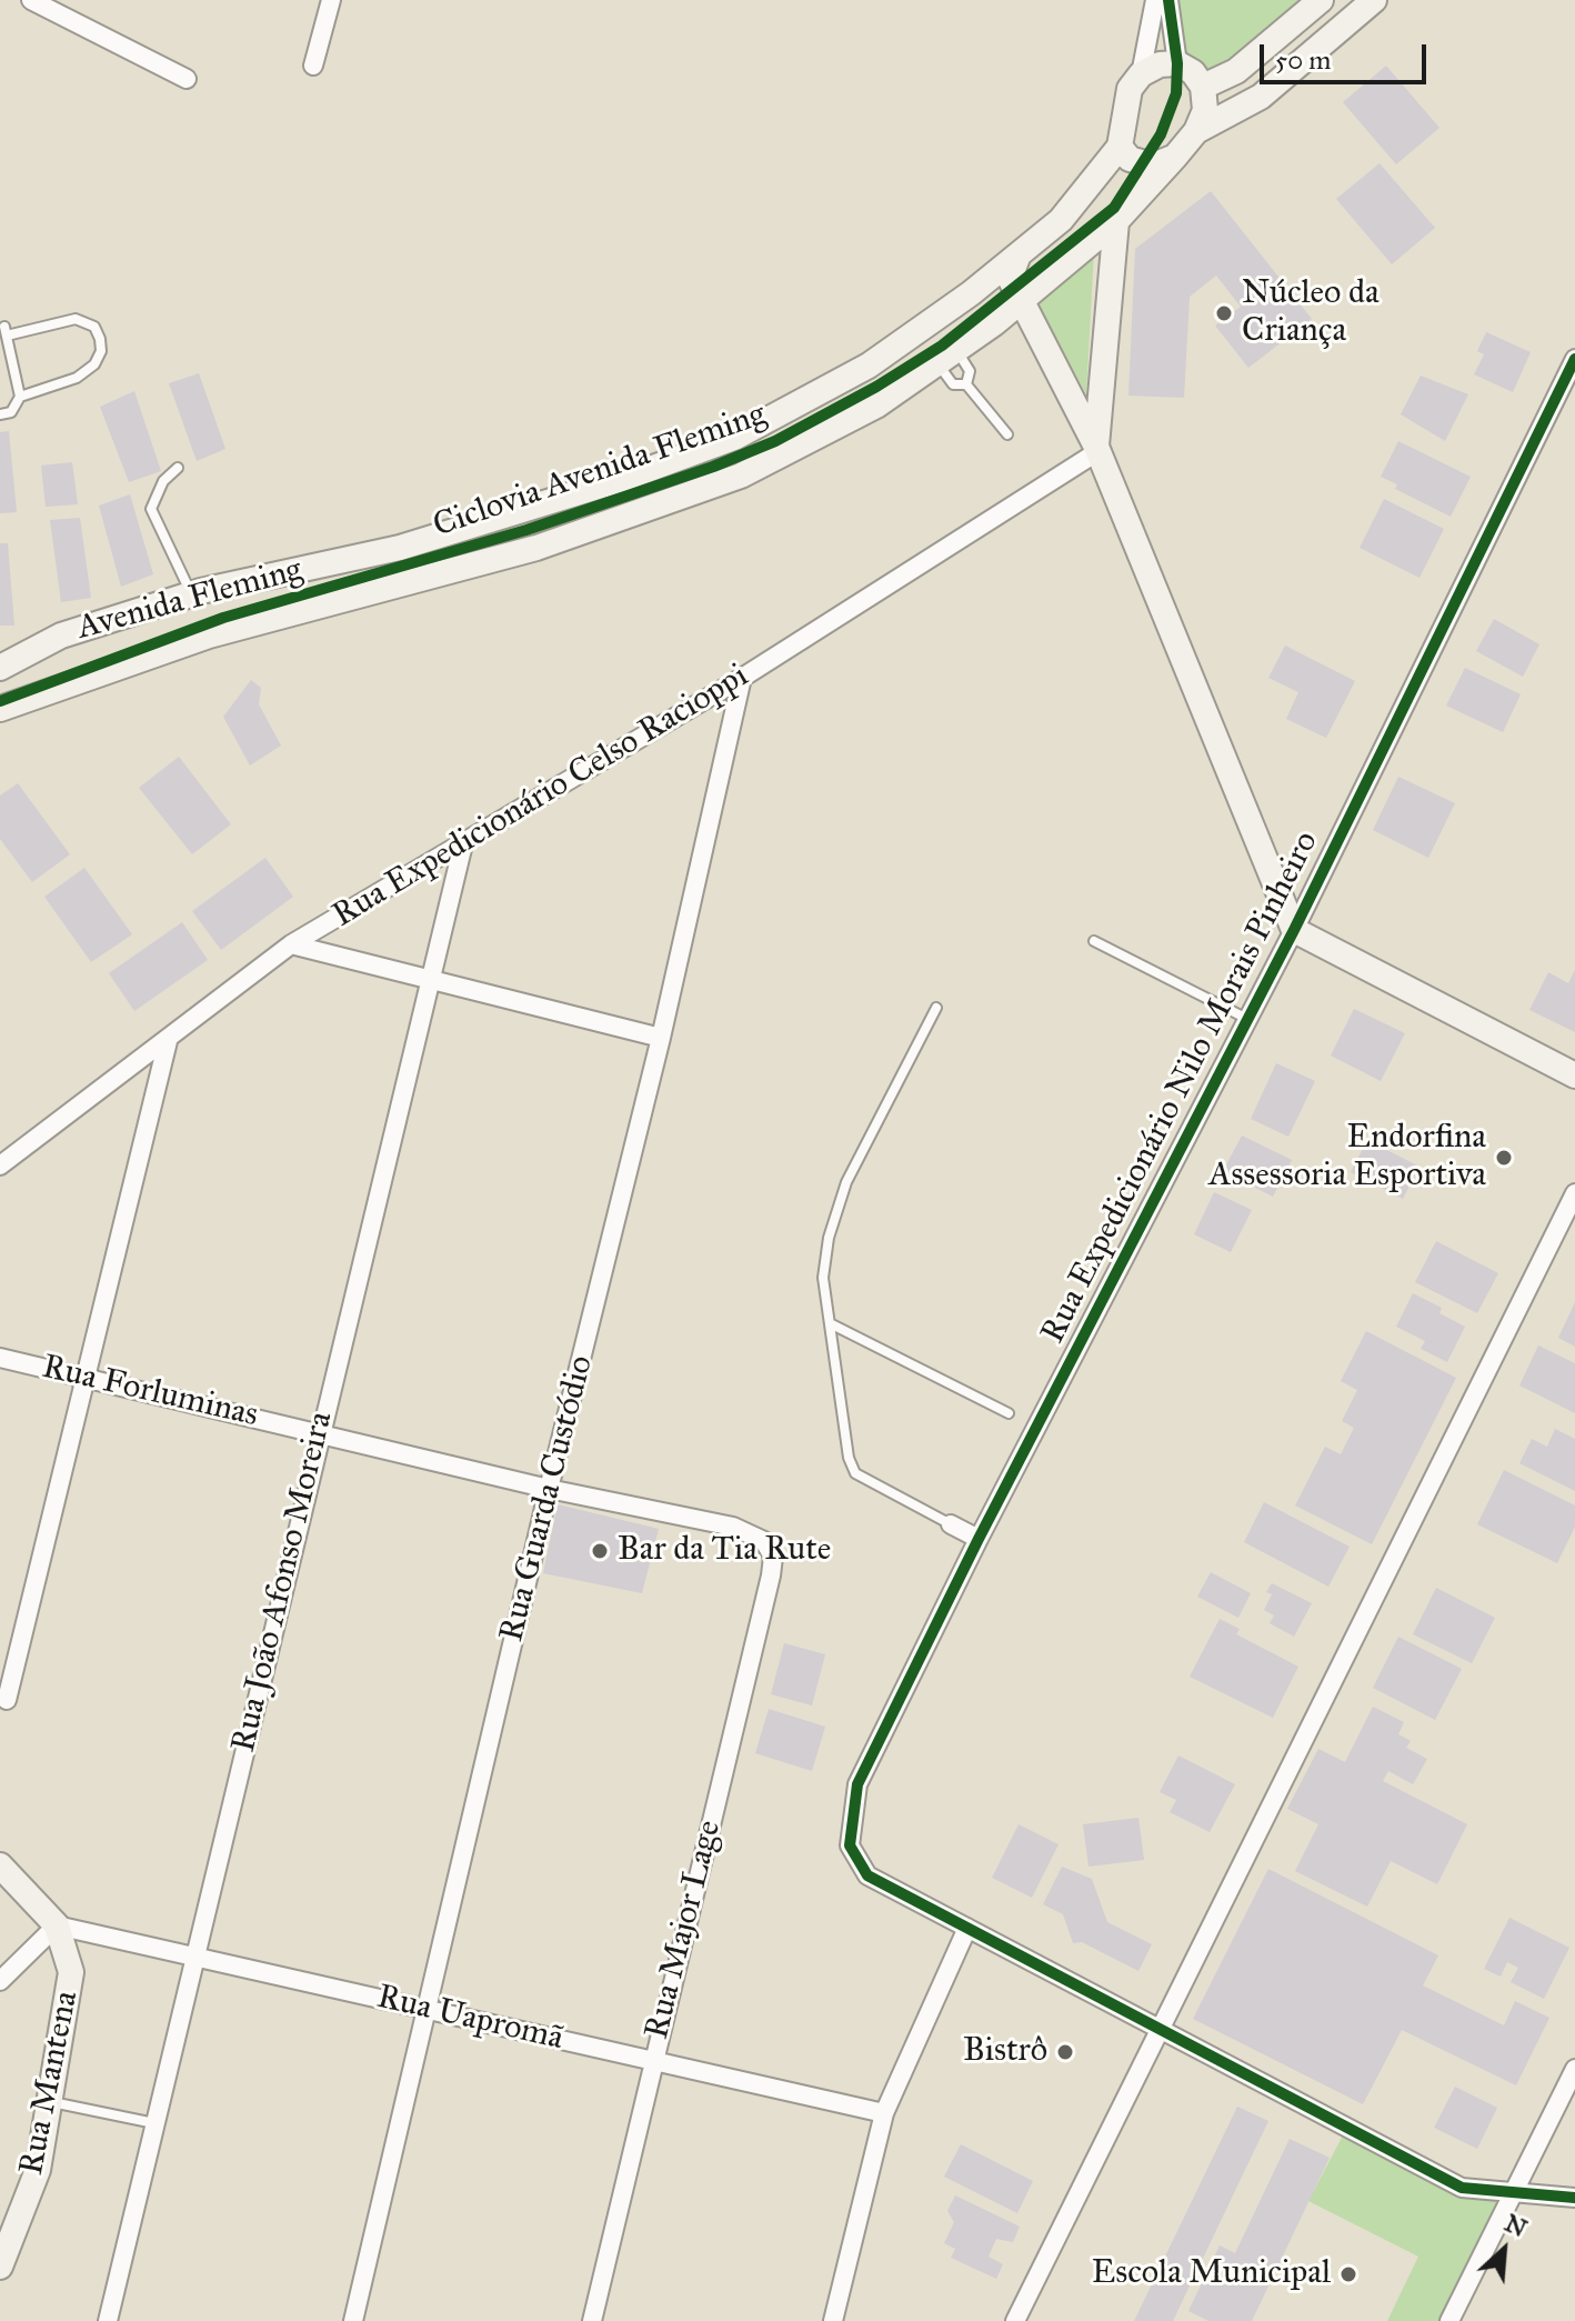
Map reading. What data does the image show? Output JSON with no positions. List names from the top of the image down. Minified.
{"streets":{"street":["Avenida Fleming","Rua Expedicionário Celso Racioppi","Rua Expedicionário Nilo Morais Pinheiro","Rua Forluminas","Rua Guarda Custódio","Rua João Afonso Moreira","Rua Major Lage","Rua Uapromã","Rua Mantena"],"cycle path":["Ciclovia Avenida Fleming"]},"crossings":[["Rua Expedicionário Celso Racioppi","Rua Guarda Custódio"],["Rua Expedicionário Celso Racioppi","Rua João Afonso Moreira"],["Rua Forluminas","Rua Guarda Custódio"],["Rua Forluminas","Rua João Afonso Moreira"],["Rua Forluminas","Rua Major Lage"],["Rua Guarda Custódio","Rua Uapromã"],["Rua João Afonso Moreira","Rua Uapromã"],["Rua Major Lage","Rua Uapromã"],["Rua Uapromã","Rua Mantena"]],"places":["Núcleo da Criança","Endorfina Assessoria Esportiva","Bar da Tia Rute","Bistrô","Escola Municipal"],"scale_bar":"50 m","north":"top right"}
